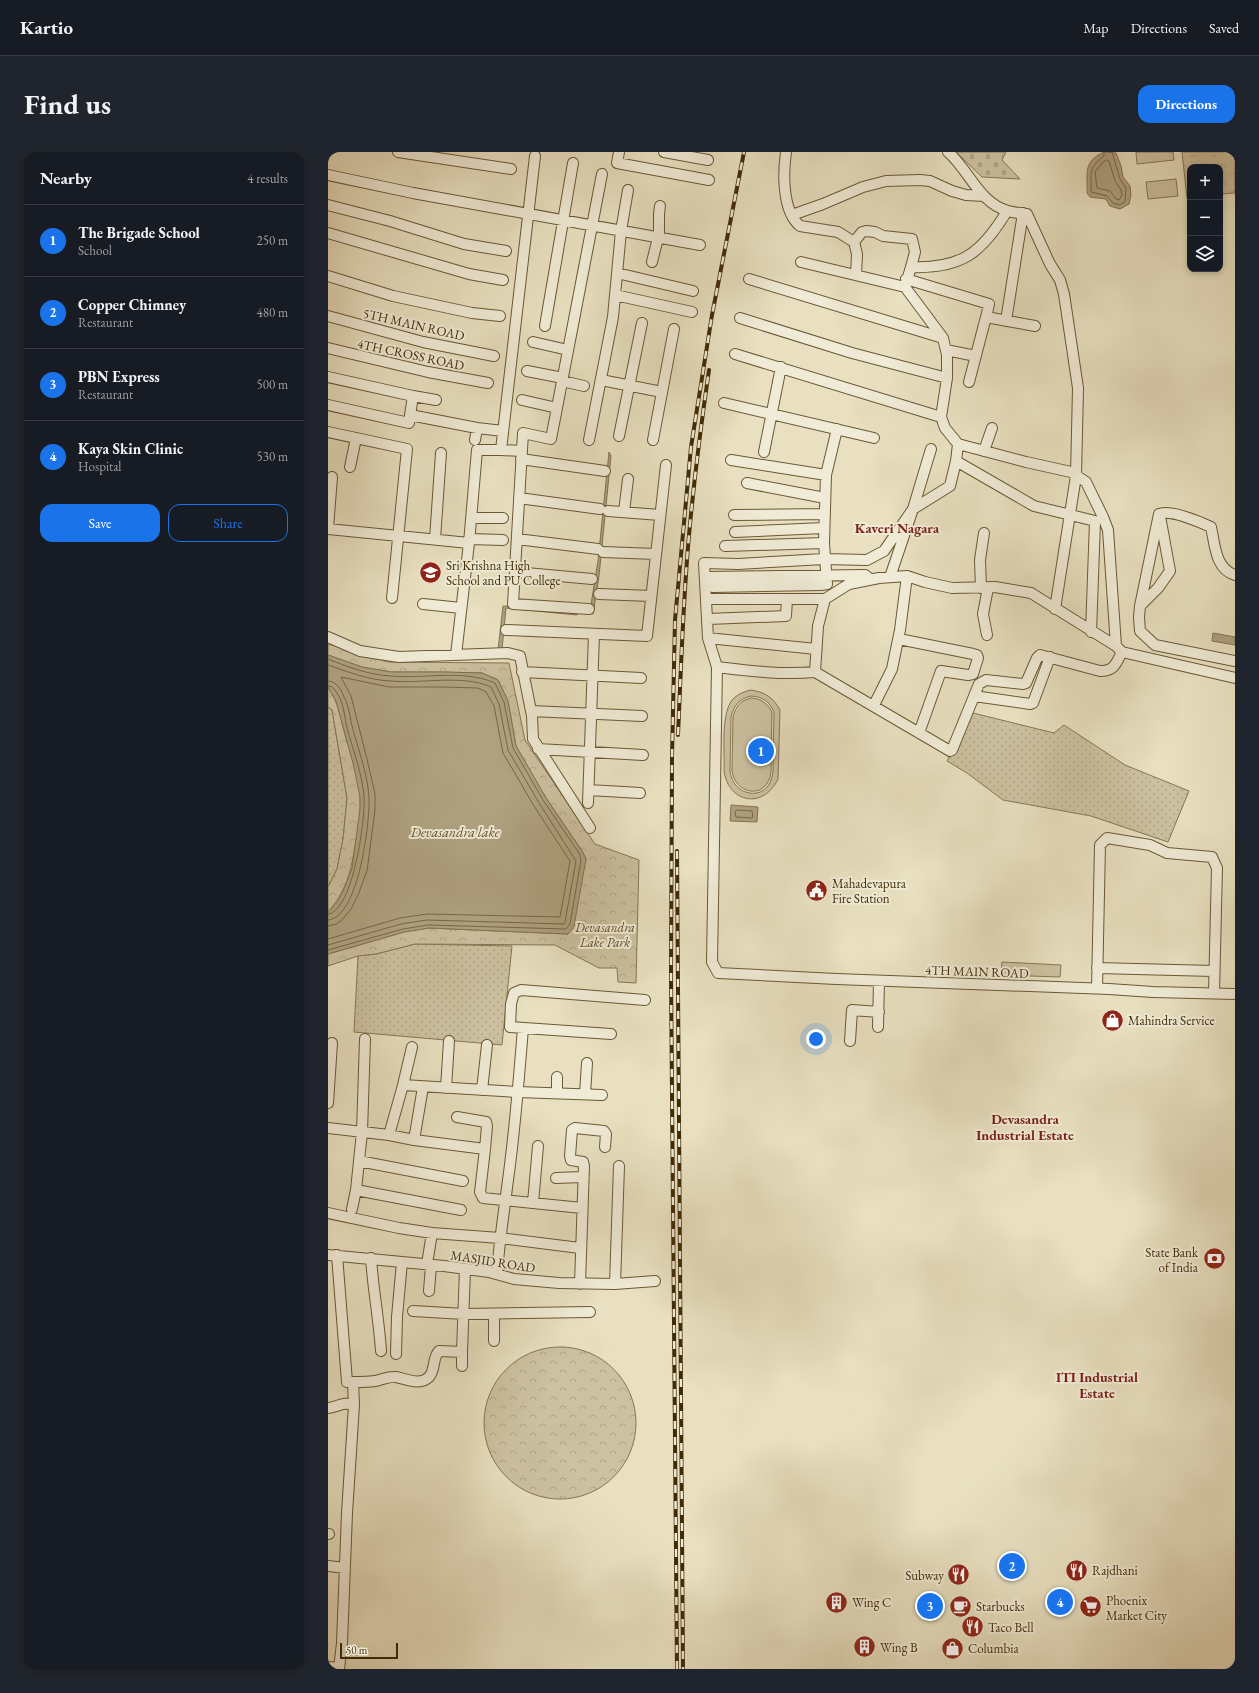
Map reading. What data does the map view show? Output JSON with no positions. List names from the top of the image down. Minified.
{"streets":{"street":["5TH MAIN ROAD","4TH CROSS ROAD","4TH MAIN ROAD","MASJID ROAD"]},"districts":["Kaveri Nagara","Devasandra Industrial Estate","ITI Industrial Estate"],"water":["Devasandra lake"],"parks":["Devasandra Lake Park"],"places":{"school or university":["Sri Krishna High School and PU College"],"public building":["Mahadevapura Fire Station"],"shop":["Mahindra Service","Columbia"],"bank":["State Bank of India"],"restaurant":["Rajdhani","Subway","Taco Bell"],"building":["Wing C","Wing B"],"cafe":["Starbucks"],"supermarket":["Phoenix Market City"]},"scale_bar":"50 m","page":{"header":"Kartio","nav":["Map","Directions","Saved"],"buttons":["Directions",["Save","Share"]],"title":"Find us","heading":["Nearby","4 results"],"map_buttons":["+","−"],"list":[{"mark":"1","name":"The Brigade School","note":"School","value":"250 m"},{"mark":"2","name":"Copper Chimney","note":"Restaurant","value":"480 m"},{"mark":"3","name":"PBN Express","note":"Restaurant","value":"500 m"},{"mark":"4","name":"Kaya Skin Clinic","note":"Hospital","value":"530 m"}],"pins":["1","2","4","3"],"scale":"50 m"}}
